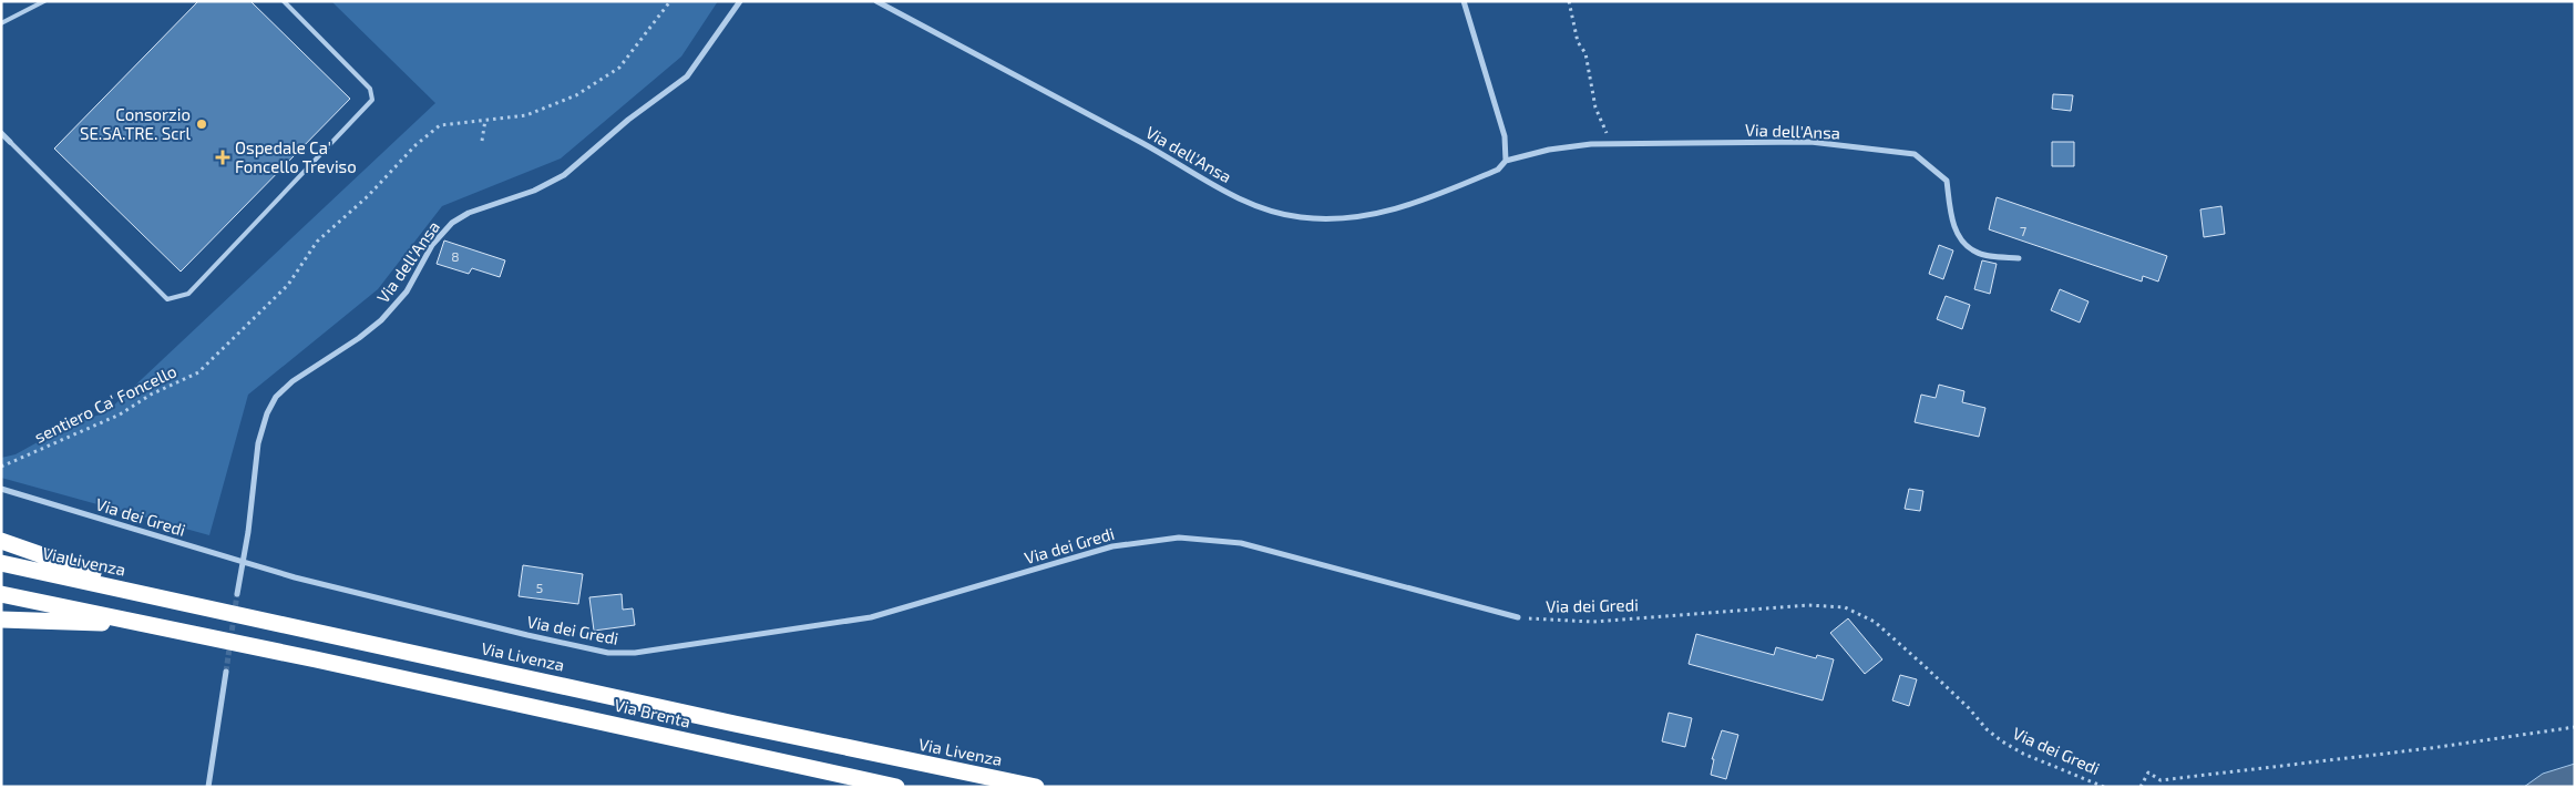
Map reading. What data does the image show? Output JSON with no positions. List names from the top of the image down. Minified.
{"streets":{"highway":["Via Livenza","Via Brenta"],"street":["Via dell'Ansa","Via dei Gredi"],"path":["sentiero Ca' Foncello"]},"crossings":[["Via dell'Ansa","Via dei Gredi"]],"places":{"other":["Consorzio SE.SA.TRE. Scrl"],"health":["Ospedale Ca' Foncello Treviso"]},"house_numbers":["7","8","5"]}
